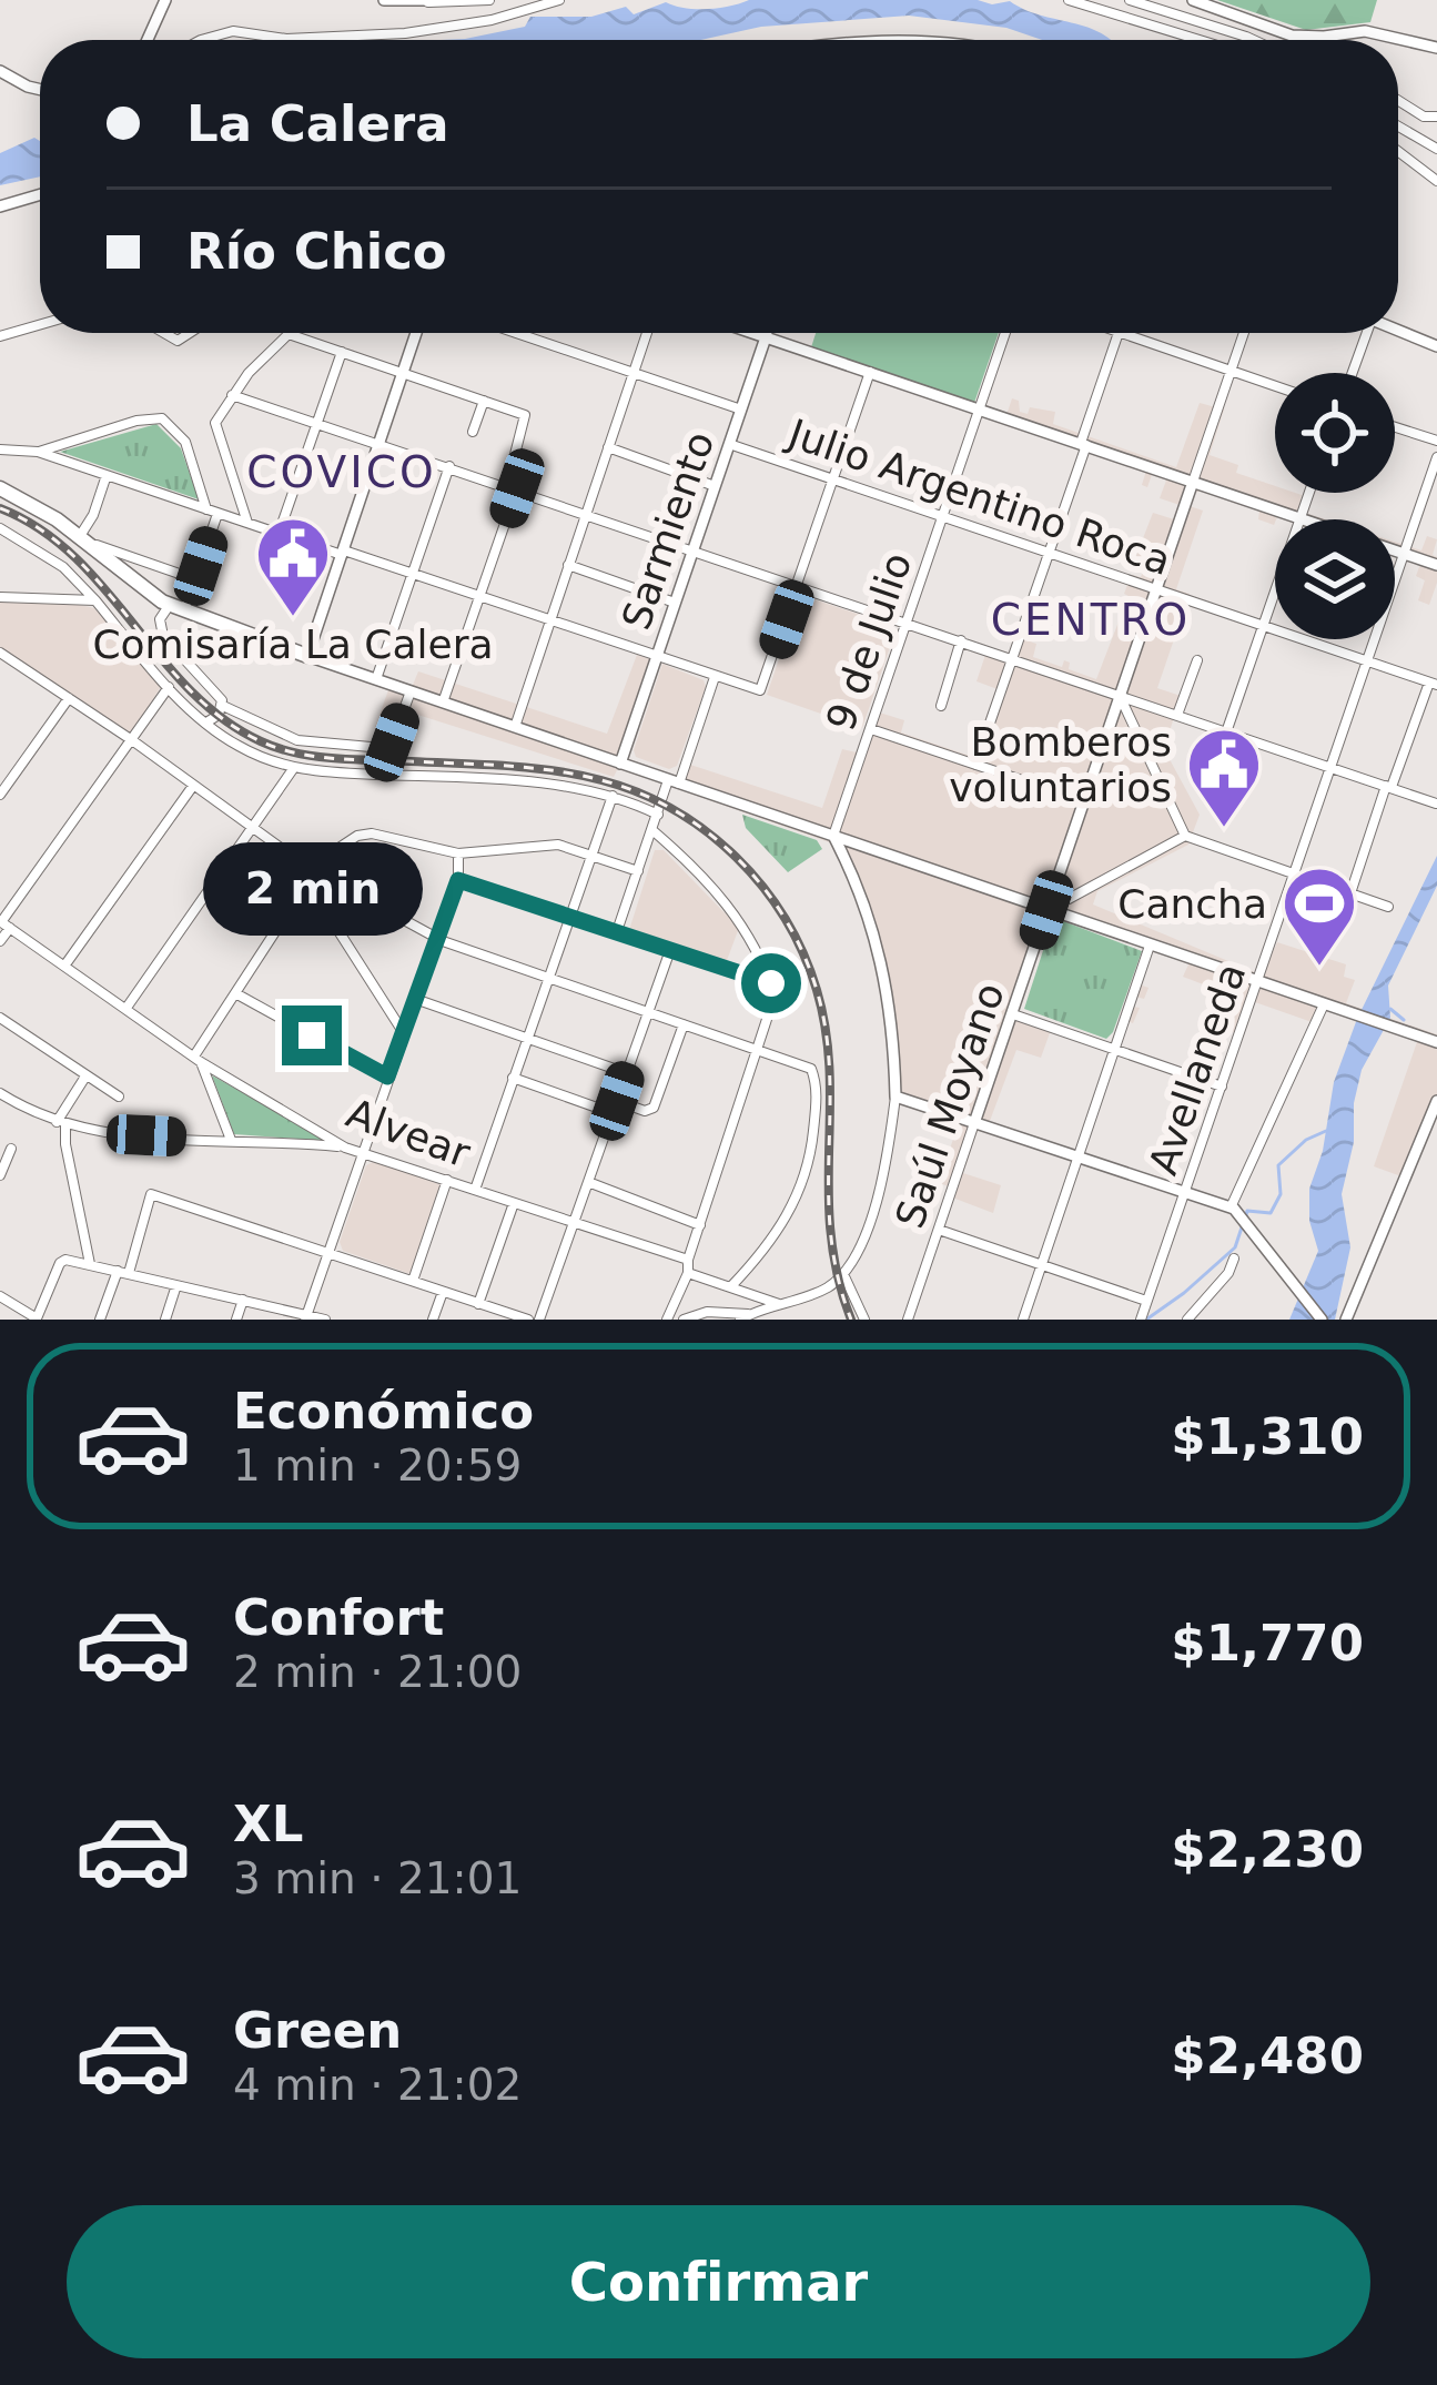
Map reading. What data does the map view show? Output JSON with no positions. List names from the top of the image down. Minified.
{"streets":{"street":["Julio Argentino Roca","Sarmiento","9 de Julio","Avellaneda","Saúl Moyano","Alvear"]},"crossings":[["Julio Argentino Roca","Sarmiento"],["Julio Argentino Roca","9 de Julio"],["Julio Argentino Roca","Avellaneda"],["Julio Argentino Roca","Saúl Moyano"]],"districts":["COVICO","CENTRO"],"places":{"public building":["Comisaría La Calera","Bomberos voluntarios"],"sports":["Cancha"]},"page":{"banner":["La Calera","Río Chico"],"bubble":"2 min","list":[{"name":"Económico","note":"1 min · 20:59","value":"$1,310"},{"name":"Confort","note":"2 min · 21:00","value":"$1,770"},{"name":"XL","note":"3 min · 21:01","value":"$2,230"},{"name":"Green","note":"4 min · 21:02","value":"$2,480"}],"buttons":"Confirmar"}}
